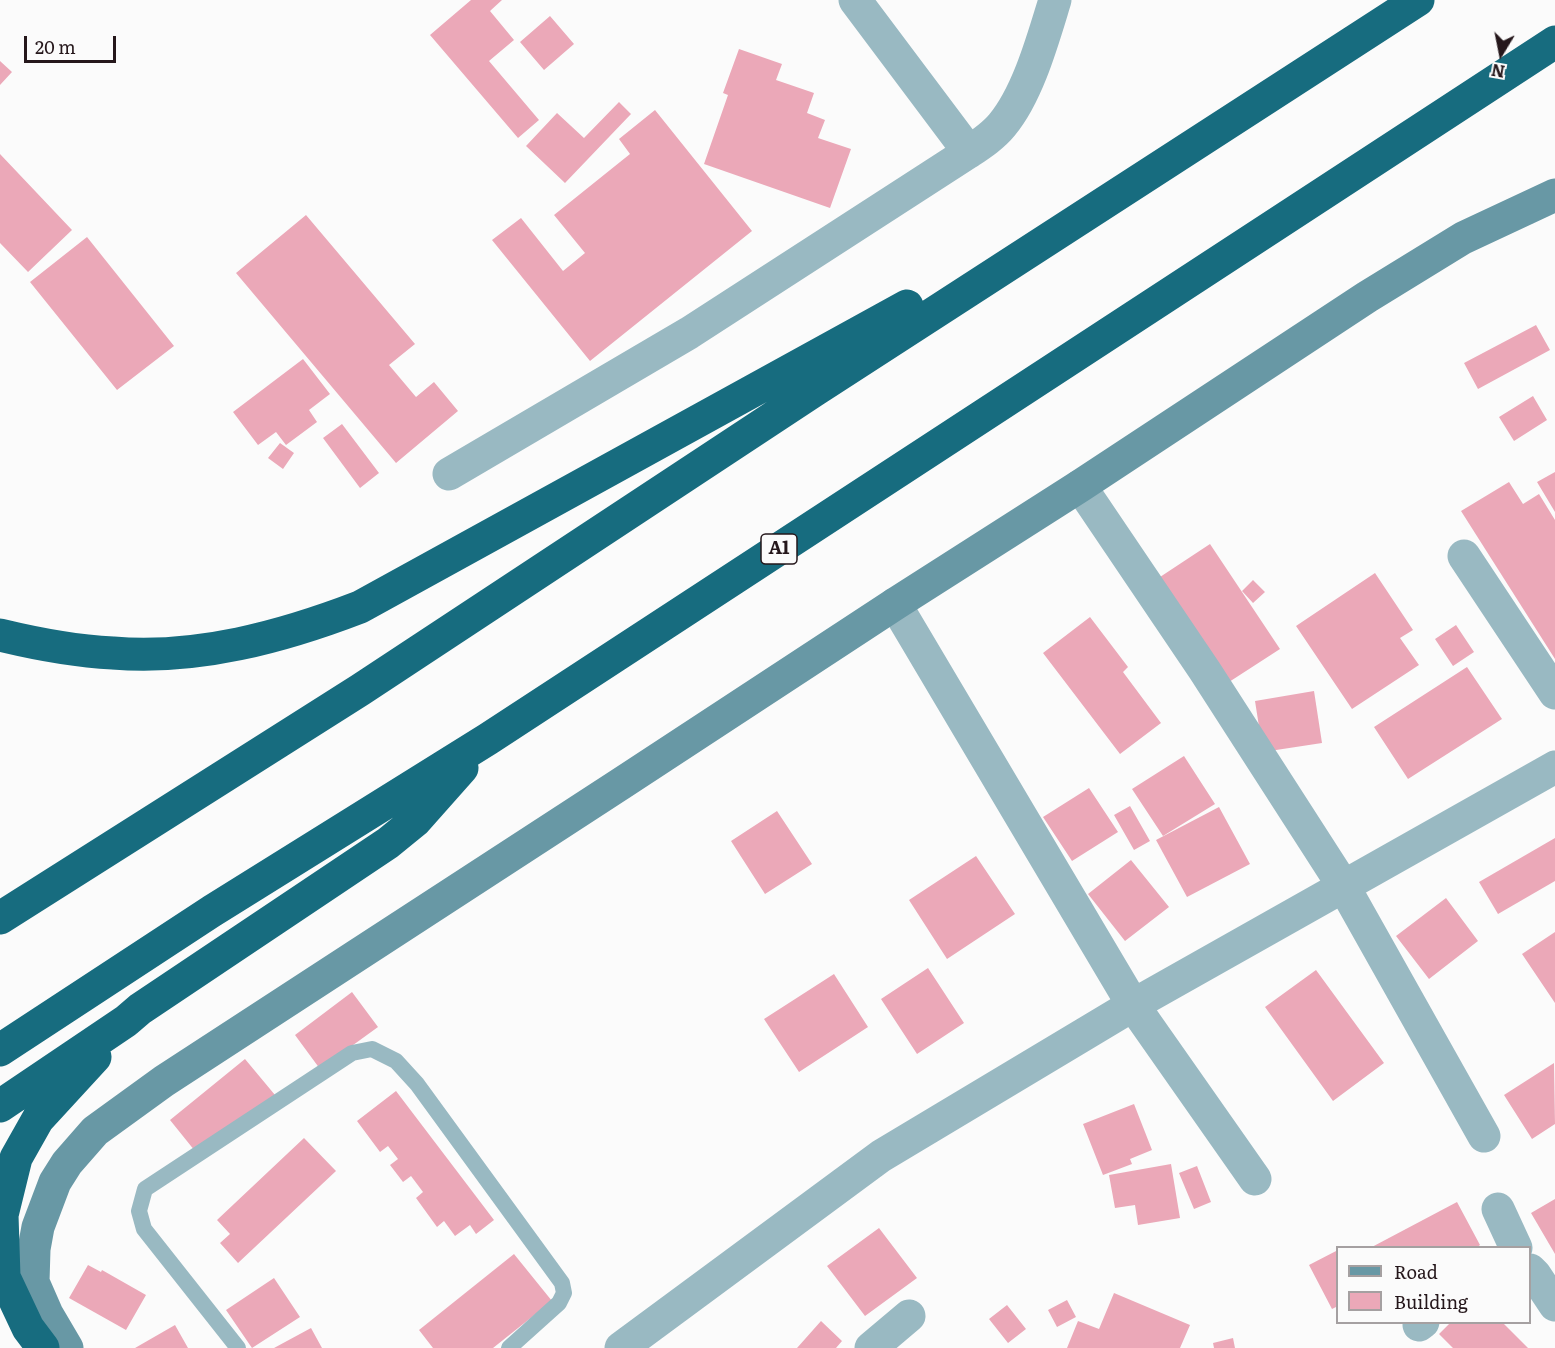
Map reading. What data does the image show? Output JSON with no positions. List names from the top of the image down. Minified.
{"streets":{"highway":["A1"]},"legend":["Road","Building"],"scale_bar":"20 m","north":"bottom"}
